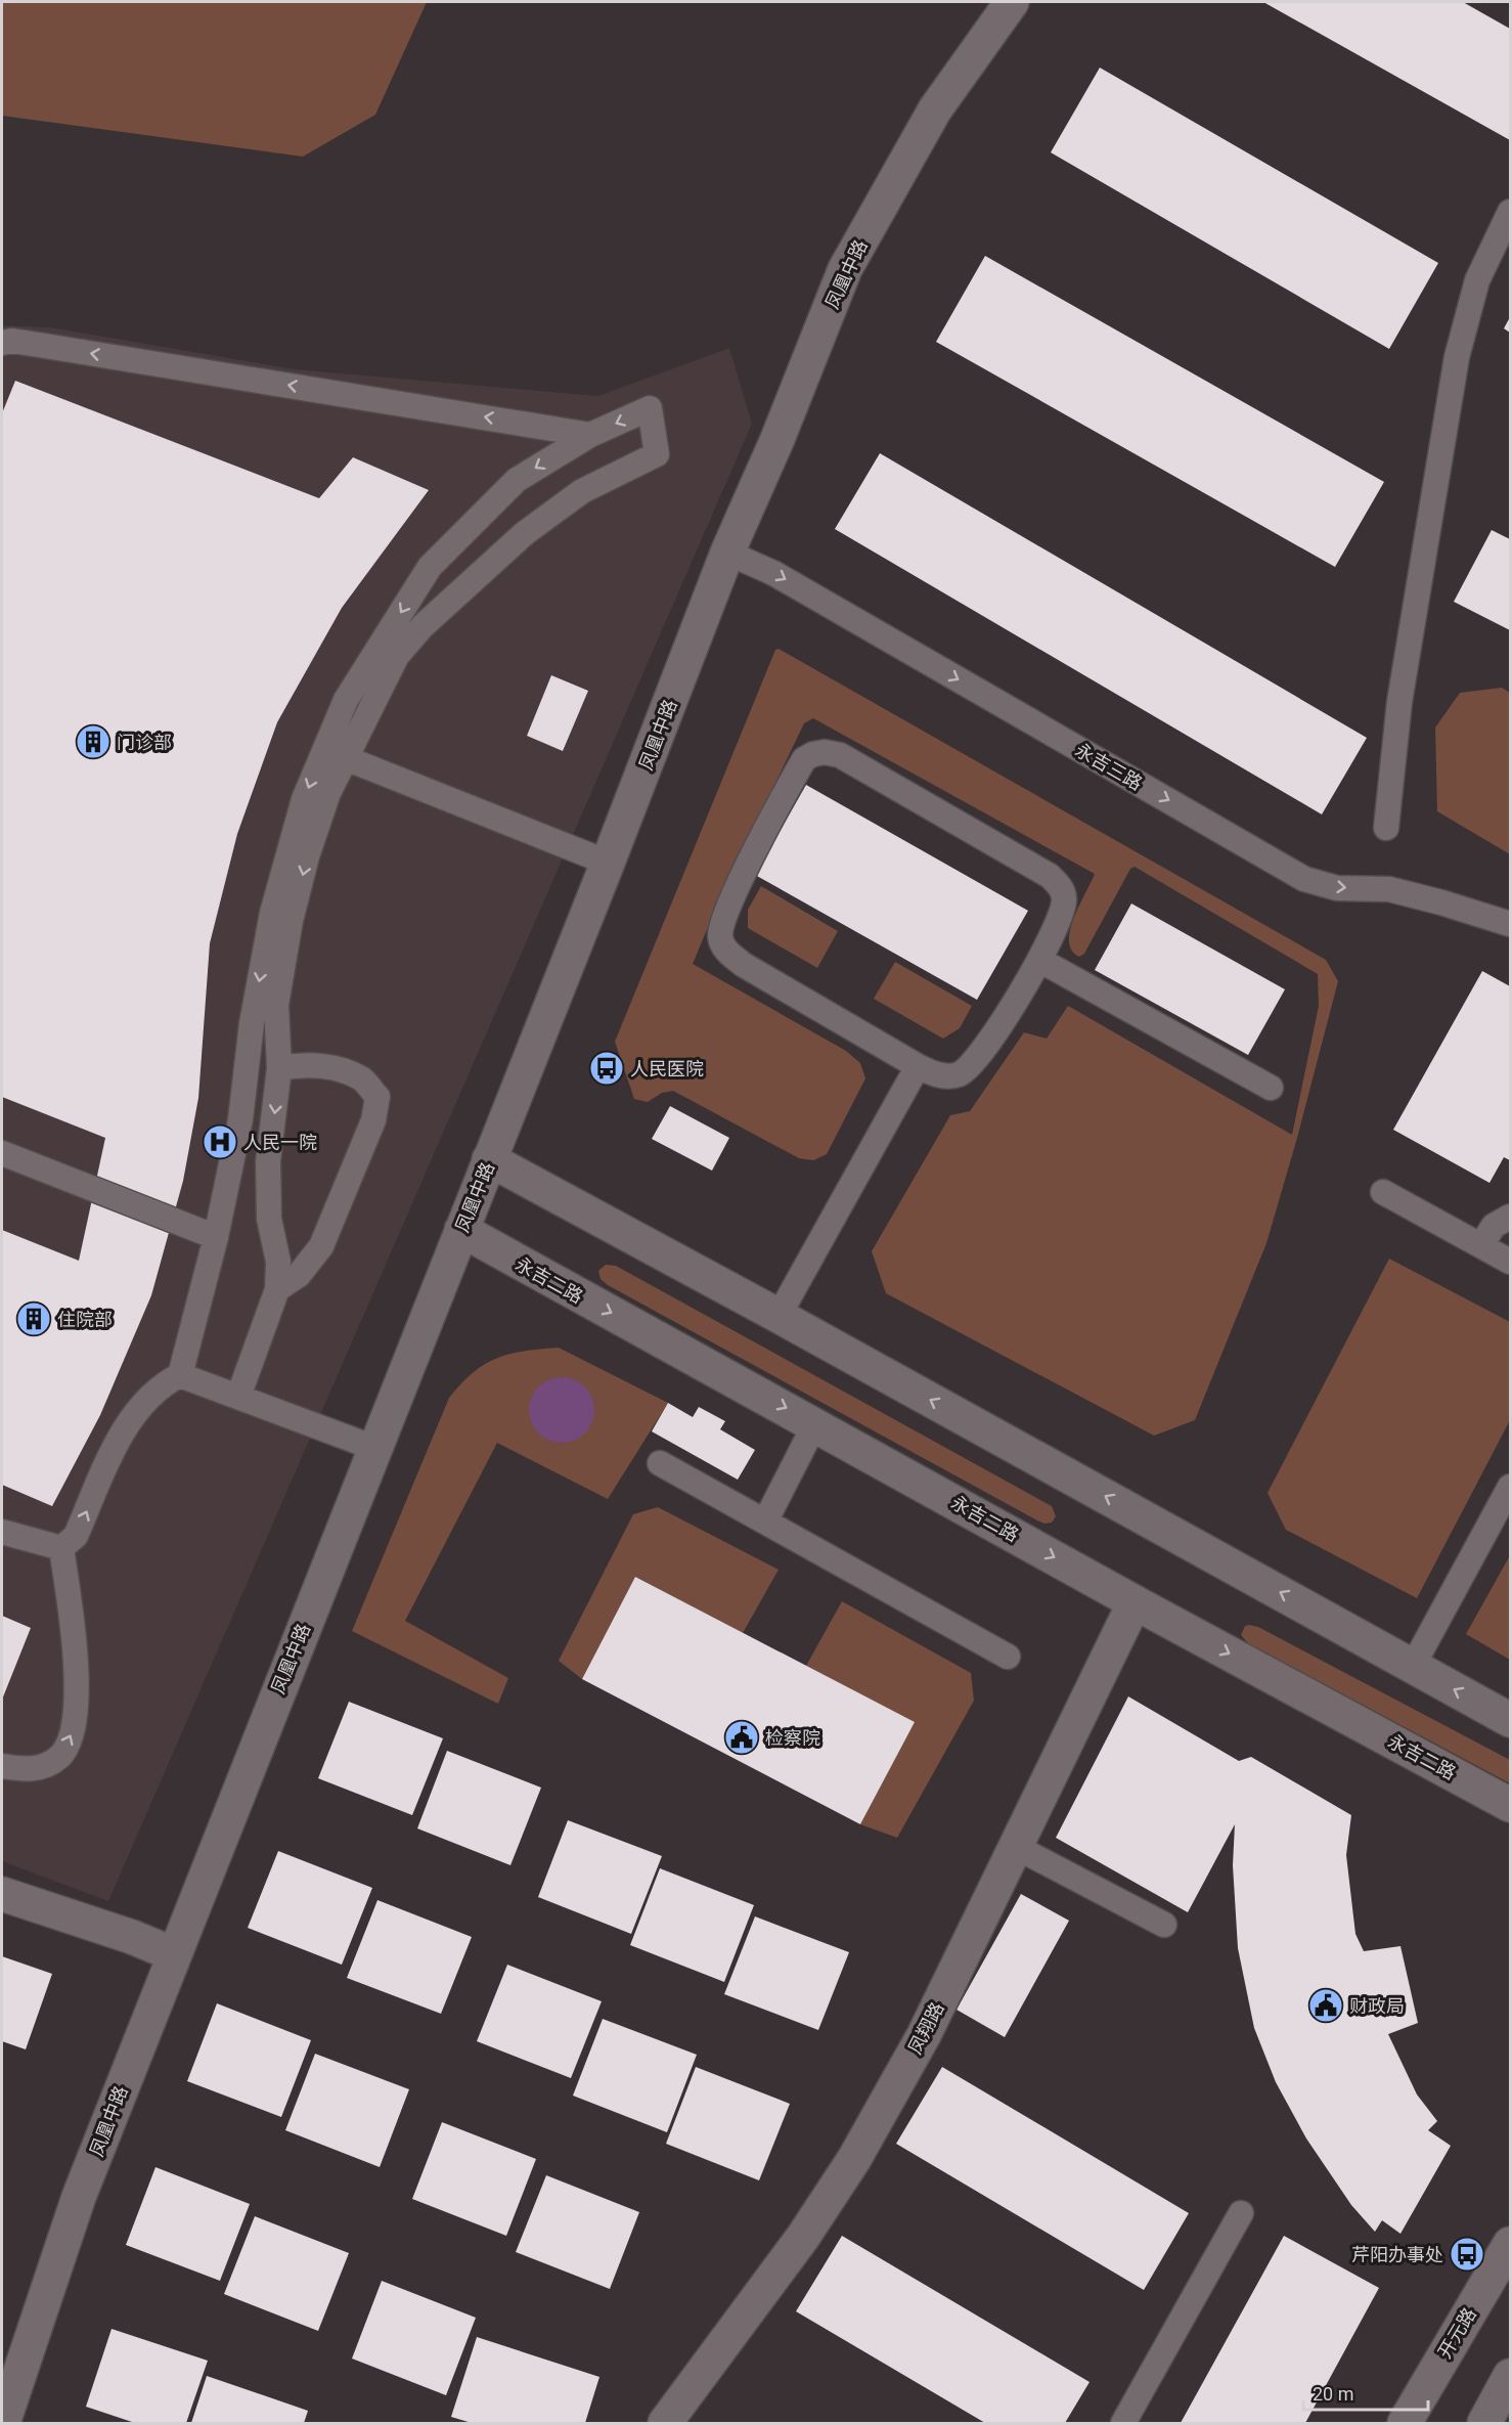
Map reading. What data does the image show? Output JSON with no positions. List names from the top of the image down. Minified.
{"streets":{"street":["凤凰中路","永吉二路","凤翔路","开元路"],"lane":["永吉三路"]},"crossings":[["凤凰中路","永吉三路"],["凤凰中路","永吉二路"],["永吉二路","凤翔路"]],"places":{"building":["门诊部","住院部"],"bus stop":["人民医院","芹阳办事处"],"hospital":["人民一院"],"public building":["检察院","财政局"]},"scale_bar":"20 m"}
